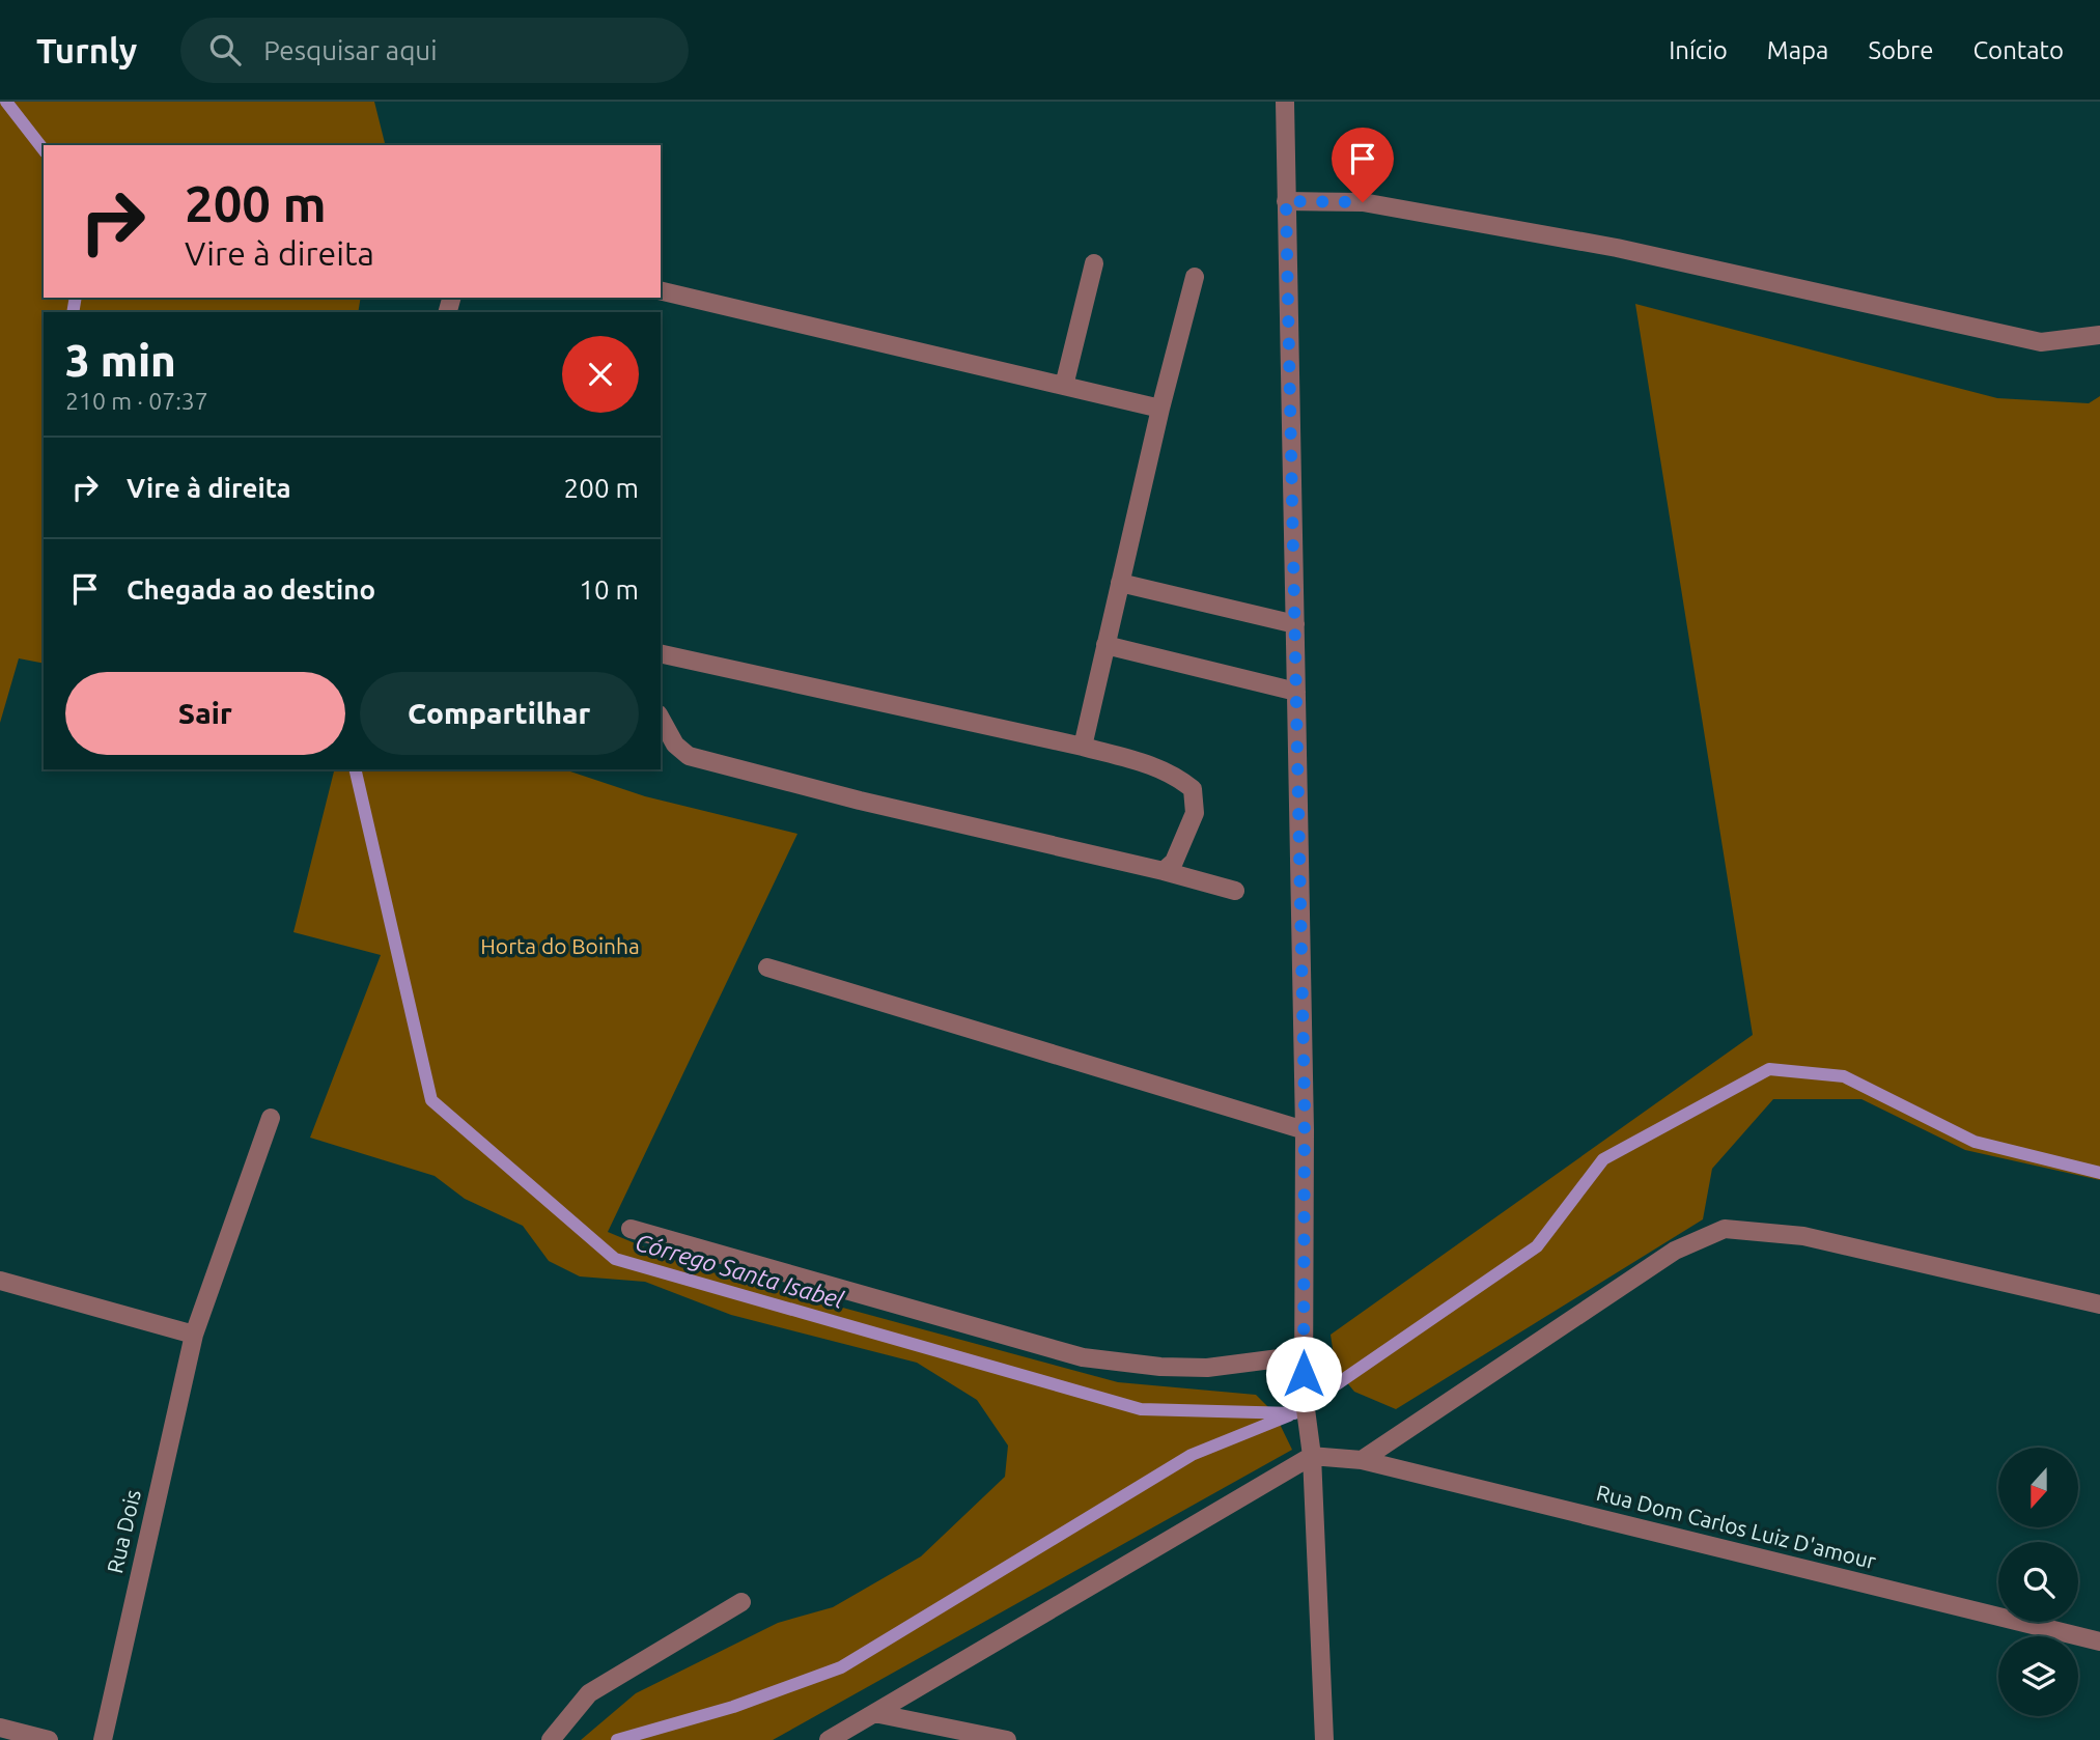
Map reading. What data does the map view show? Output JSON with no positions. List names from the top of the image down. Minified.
{"streets":{"street":["Rua Dom Carlos Luiz D'amour","Rua Dois"]},"water":["Córrego Santa Isabel"],"parks":["Horta do Boinha"],"north":"bottom","page":{"header":"Turnly","search":"Pesquisar aqui","nav":["Início","Mapa","Sobre","Contato"],"turn":["200 m","Vire à direita"],"heading":["3 min","210 m · 07:37"],"list":[{"name":"Vire à direita","value":"200 m"},{"name":"Chegada ao destino","value":"10 m"}],"buttons":["Sair","Compartilhar"]}}
